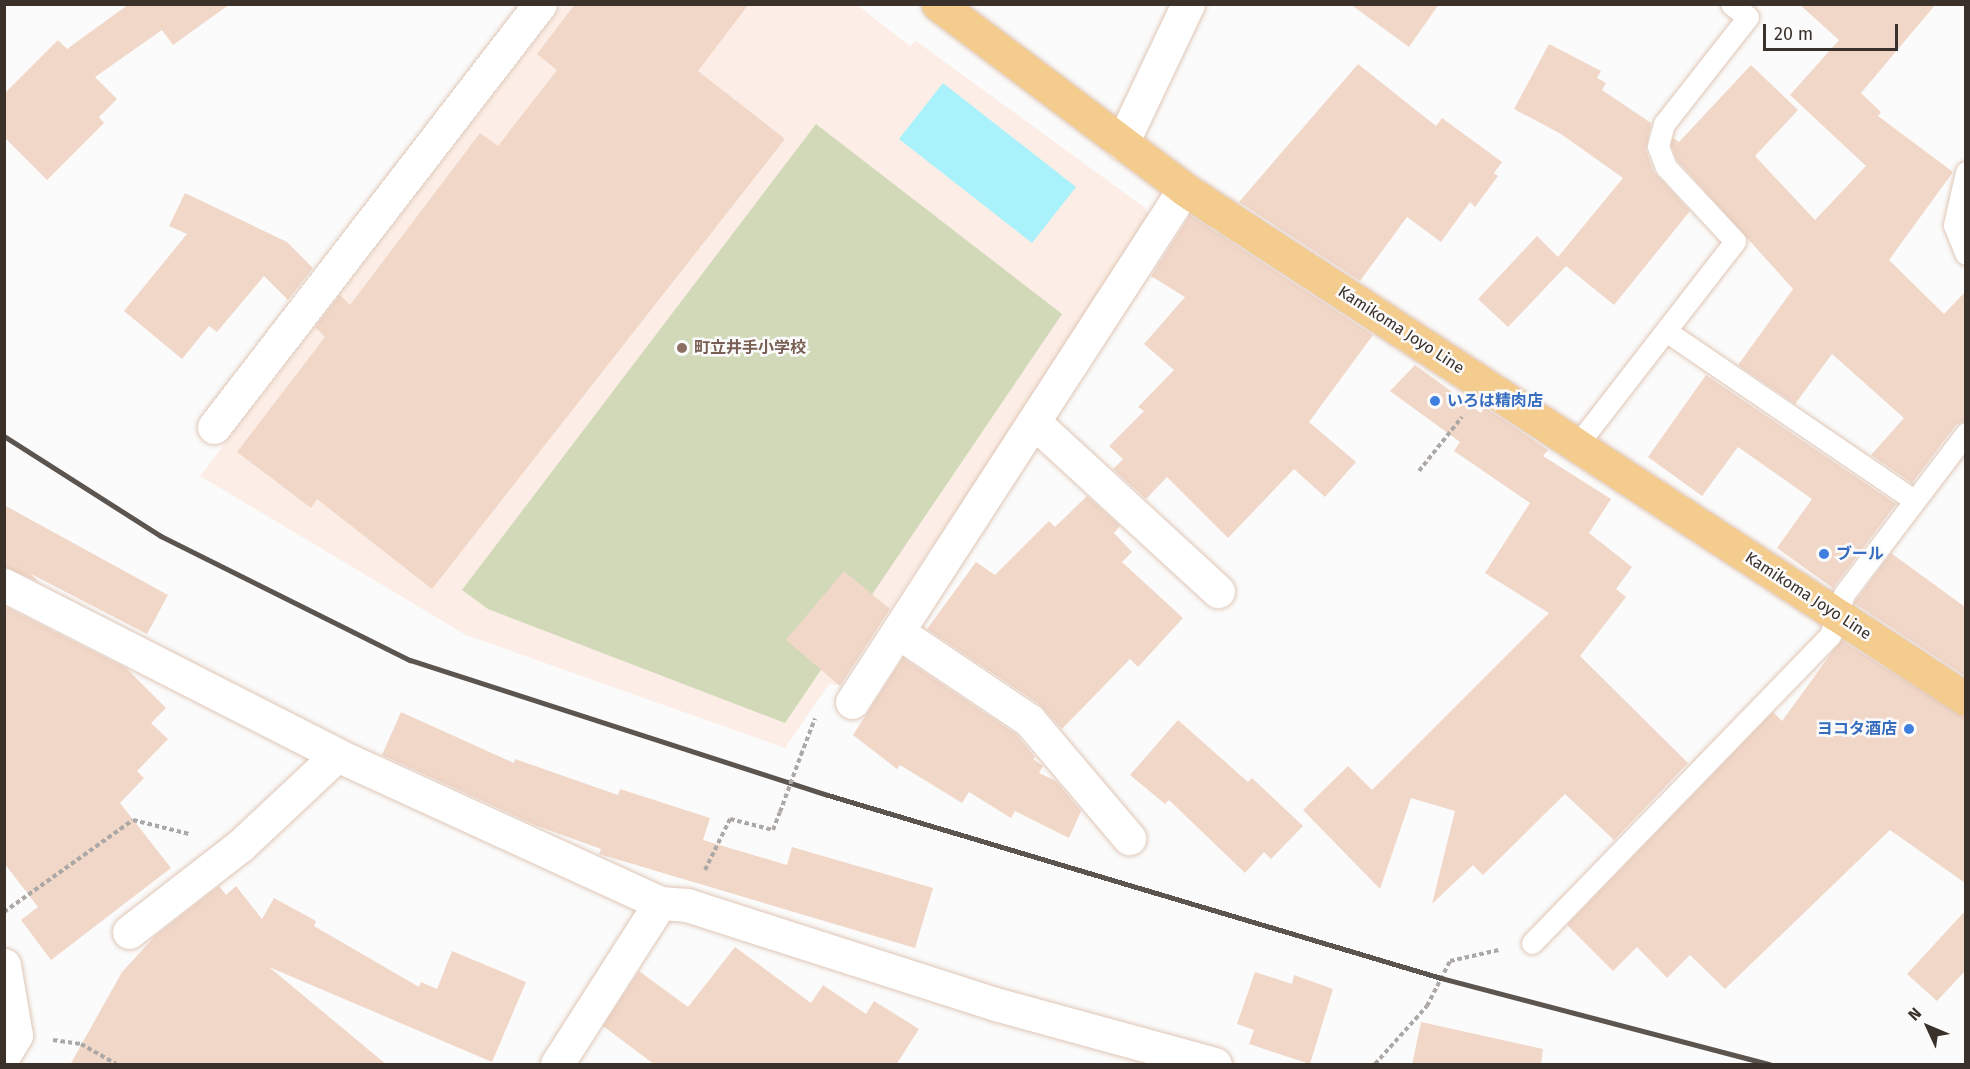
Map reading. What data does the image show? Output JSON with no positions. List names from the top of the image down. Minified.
{"streets":{"main road":["Kamikoma Joyo Line"]},"places":["町立井手小学校","いろは精肉店","ブール","ヨコタ酒店"],"scale_bar":"20 m","north":"top left"}
